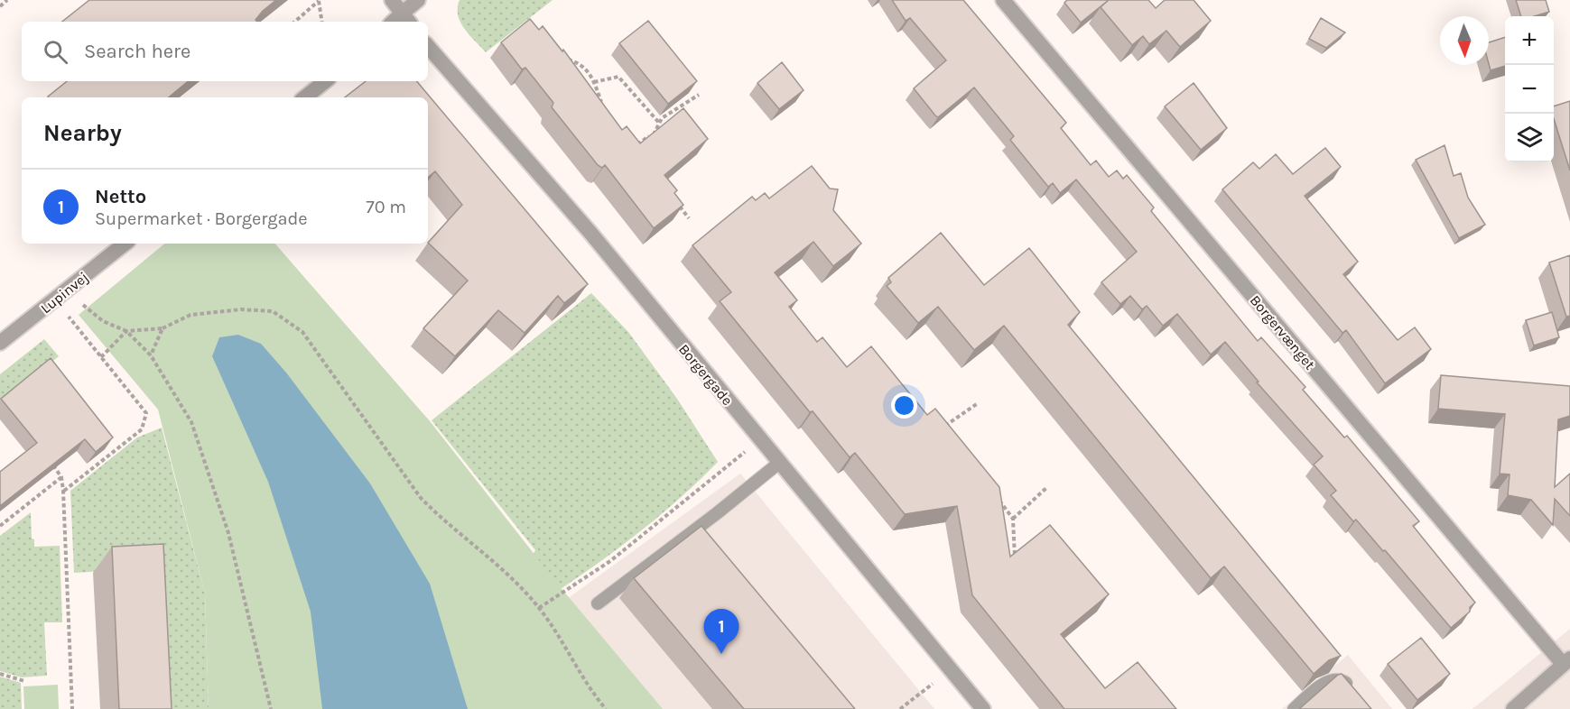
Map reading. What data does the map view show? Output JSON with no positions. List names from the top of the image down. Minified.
{"streets":{"street":["Lupinvej","Borgervænget","Borgergade"]},"north":"bottom","page":{"map_buttons":["+","−"],"search":"Search here","heading":"Nearby","list":[{"mark":"1","name":"Netto","note":"Supermarket · Borgergade","value":"70 m"}],"pins":"1"}}
